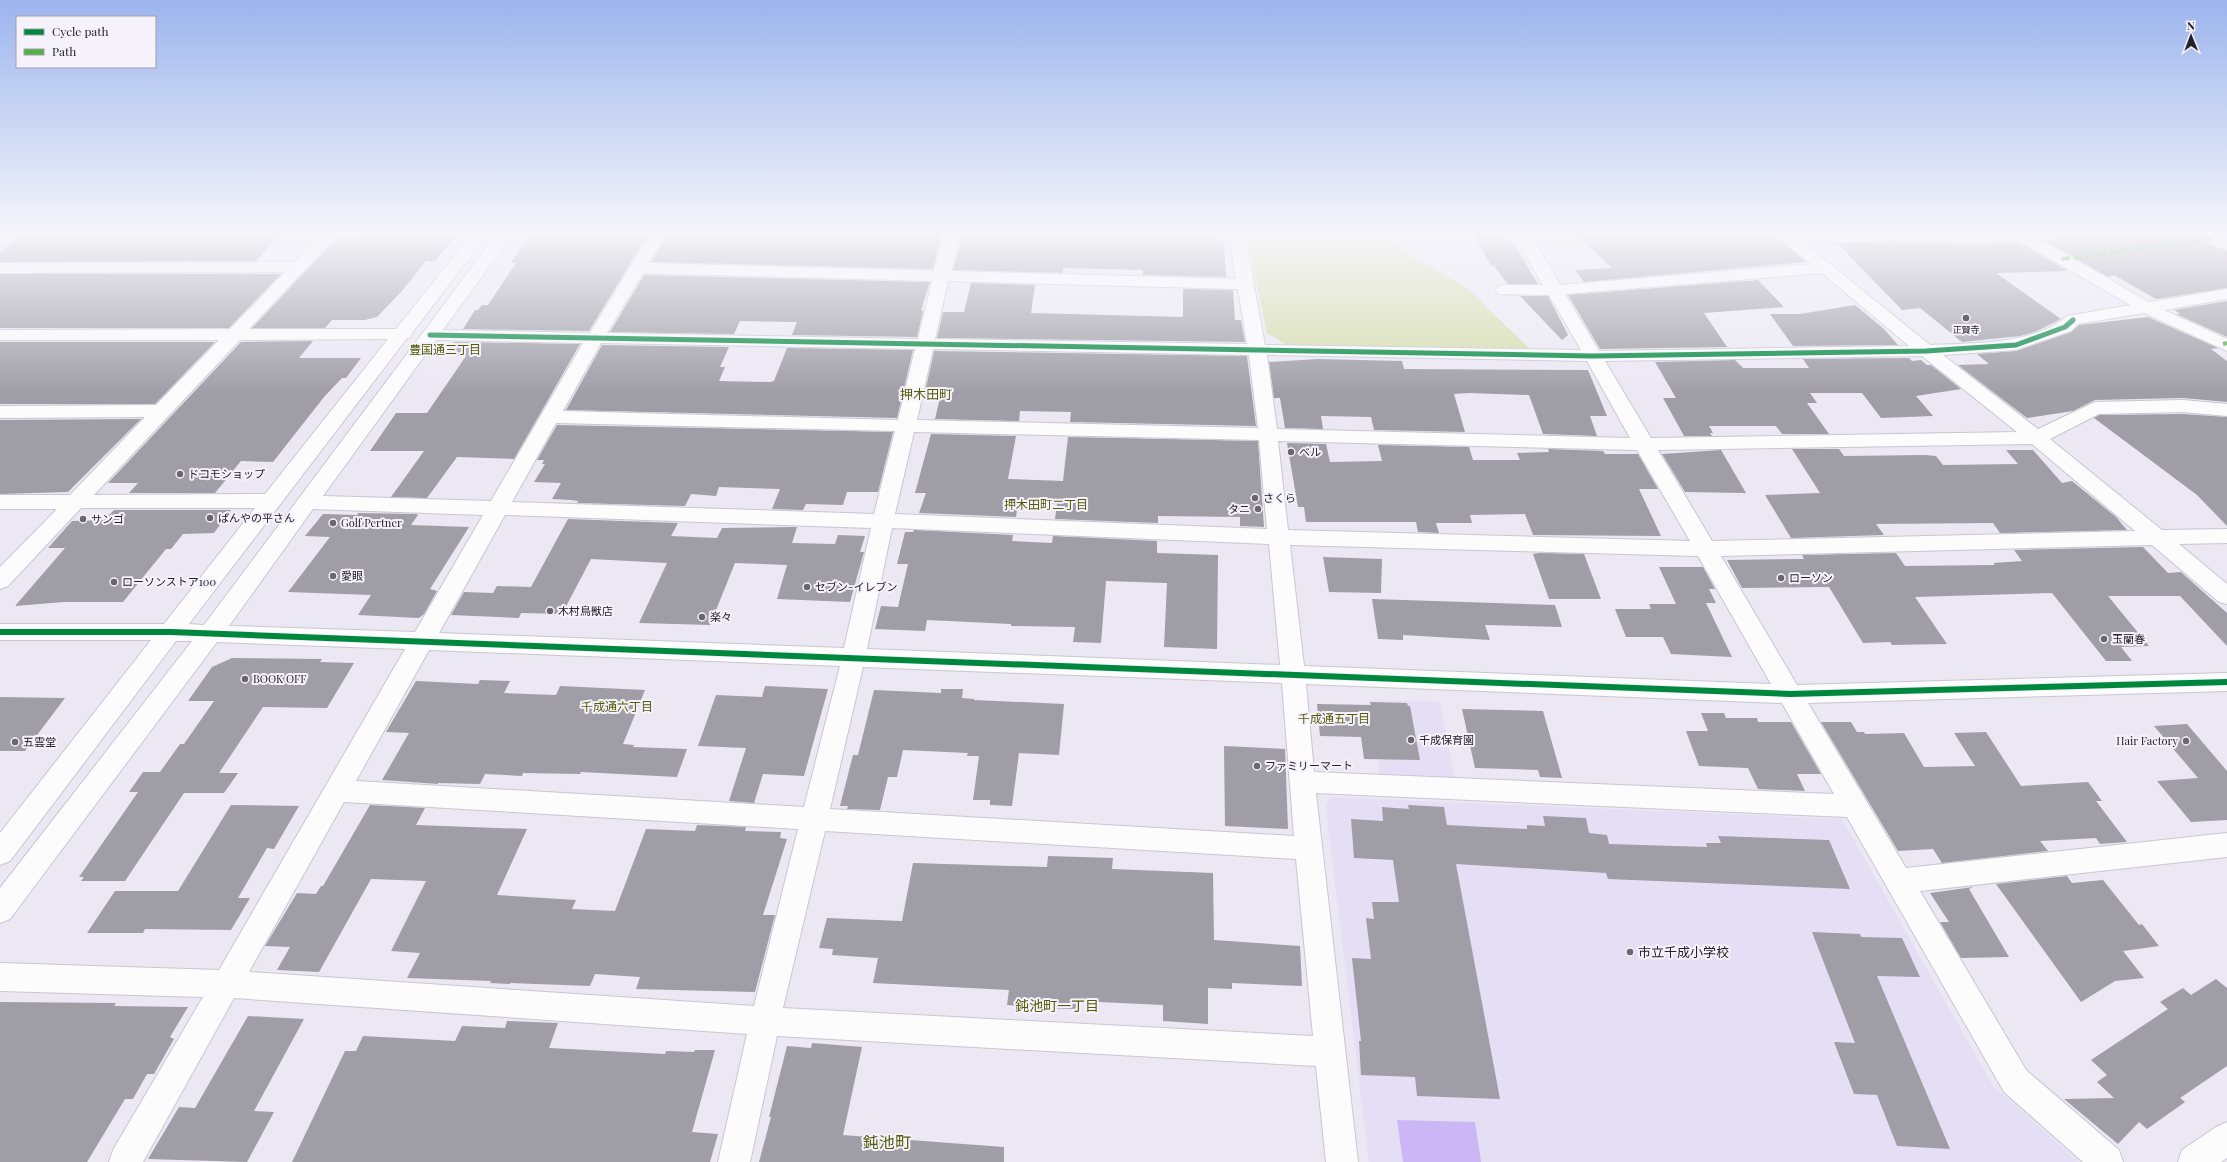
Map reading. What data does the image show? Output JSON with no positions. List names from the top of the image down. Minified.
{"districts":["豊国通三丁目","押木田町","押木田町二丁目","千成通六丁目","千成通五丁目","鈍池町一丁目","鈍池町"],"places":["正賢寺","ベル","ドコモショップ","さくら","タニ","ぱんやの平さん","サンゴ","Golf Pertner","愛眼","ローソン","ローソンストア100","セブン-イレブン","木村鳥獣店","楽々","玉蘭春","BOOK OFF","千成保育園","Hair Factory","五雲堂","ファミリーマート","市立千成小学校"],"legend":["Cycle path","Path"],"north":"top"}
